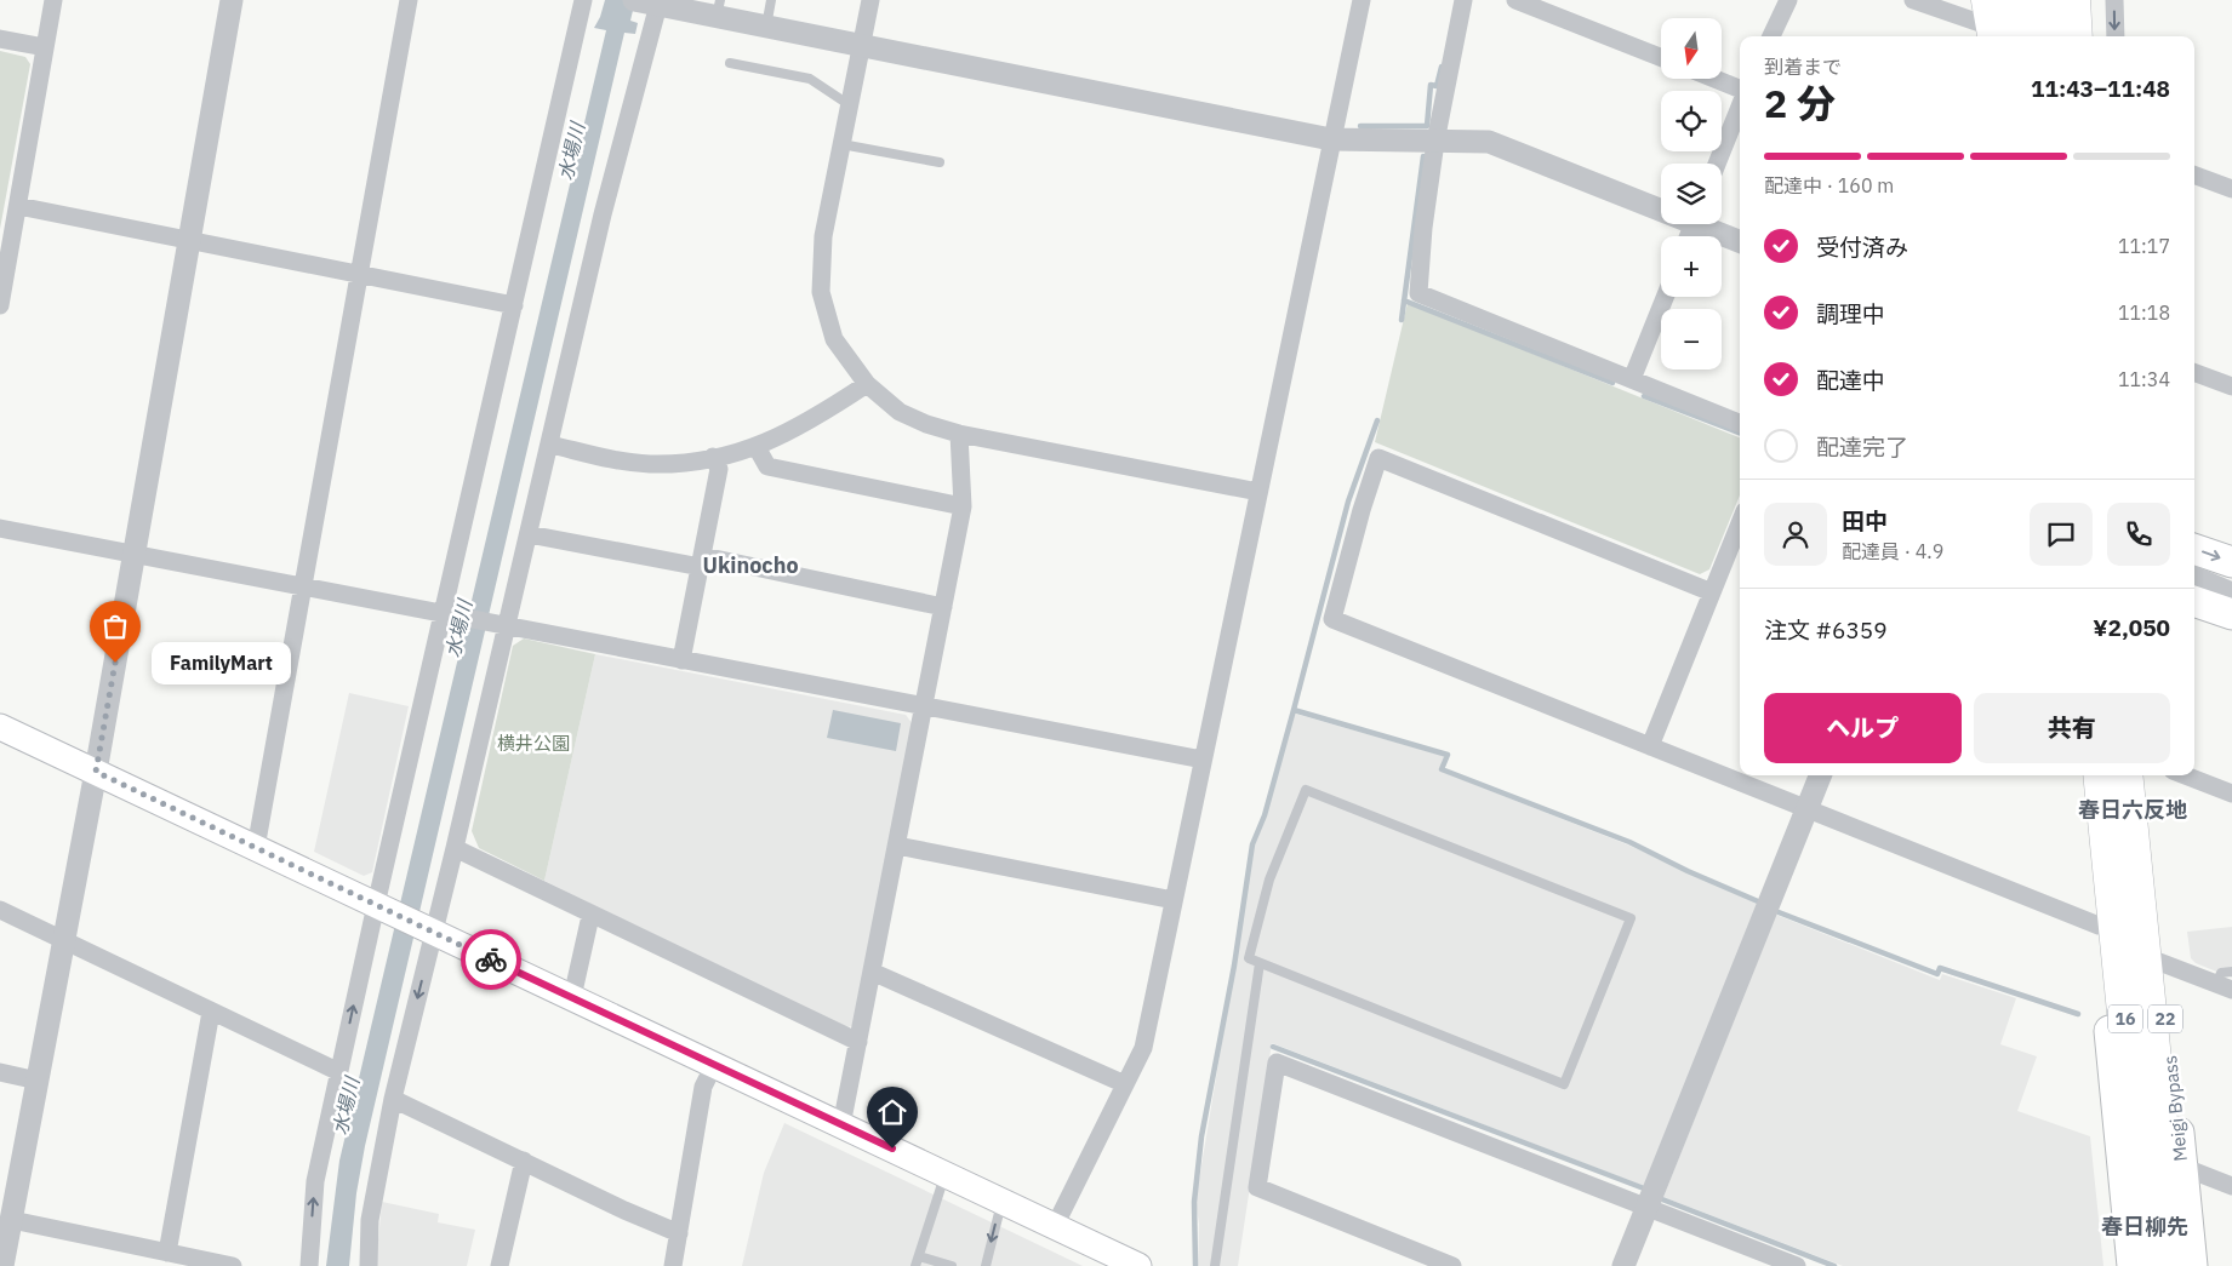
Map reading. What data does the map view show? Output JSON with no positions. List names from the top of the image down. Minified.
{"streets":{"highway":["16","22","Meigi Bypass"]},"districts":["Ukinocho","春日六反地","春日柳先"],"water":["水場川"],"parks":["横井公園"],"places":["FamilyMart"],"north":"bottom","page":{"map_buttons":["+","−"],"heading":["2 分","到着まで","11:43–11:48"],"panel":["田中","配達員 · 4.9","注文 #6359","¥2,050"],"bar":"配達中 · 160 m","list":[["受付済み","11:17"],["調理中","11:18"],["配達中","11:34"],"配達完了"],"bubble":"FamilyMart","buttons":["ヘルプ","共有"]}}
